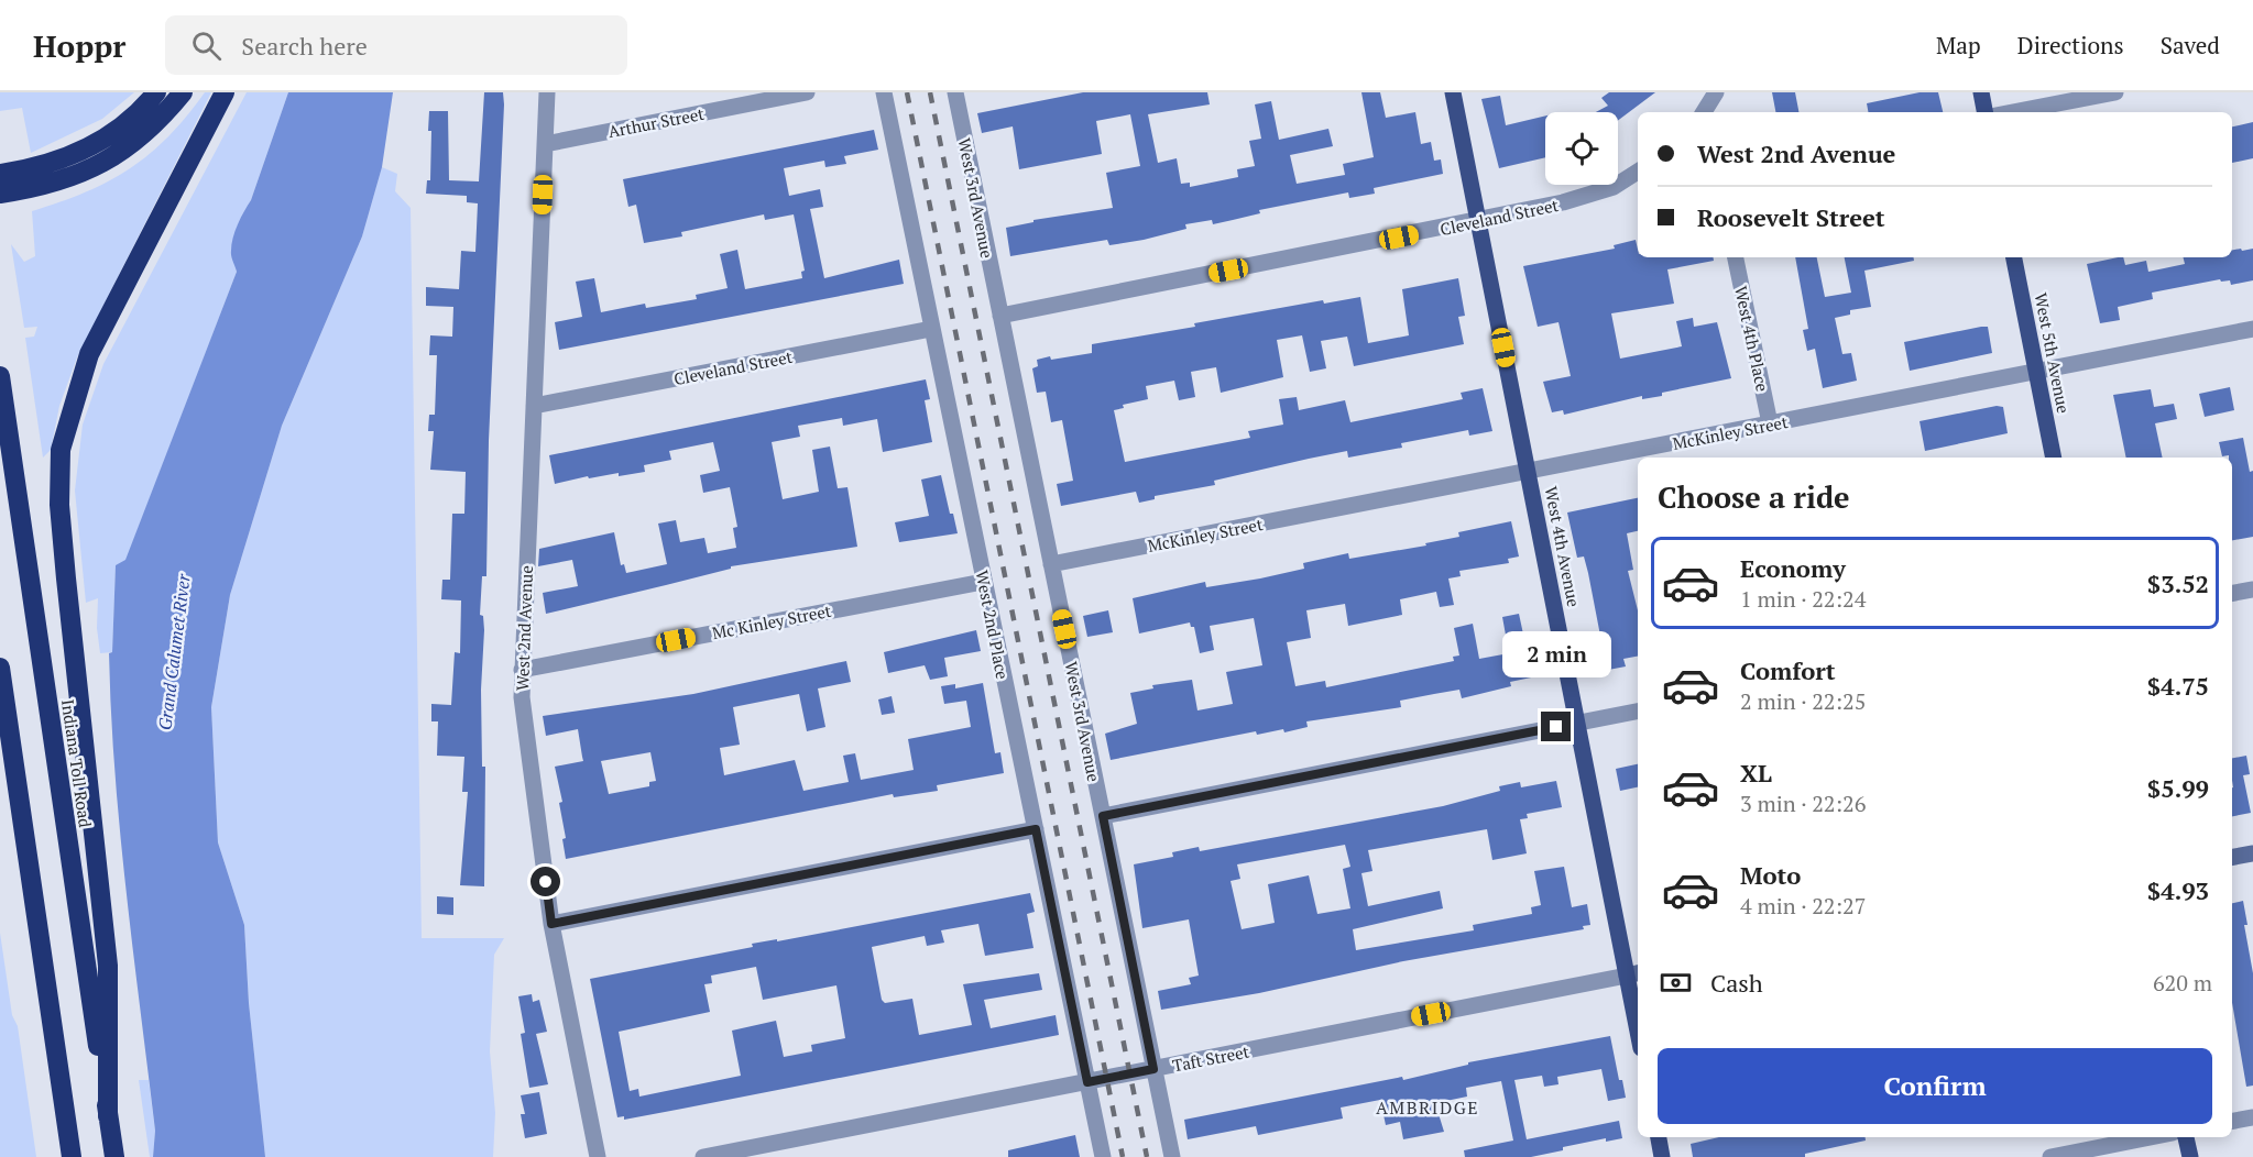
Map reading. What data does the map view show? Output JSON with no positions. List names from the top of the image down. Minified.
{"streets":{"highway":["Indiana Toll Road"],"main road":["West 5th Avenue","West 4th Avenue"],"street":["Arthur Street","West 3rd Avenue","Cleveland Street","West 4th Place","McKinley Street","Mc Kinley Street","West 2nd Place","West 2nd Avenue","Taft Street"]},"crossings":[["Arthur Street","West 2nd Avenue"],["West 3rd Avenue","Cleveland Street"],["West 3rd Avenue","McKinley Street"],["West 3rd Avenue","Taft Street"],["Cleveland Street","West 4th Avenue"],["Cleveland Street","West 2nd Place"],["Cleveland Street","West 2nd Avenue"],["West 4th Place","McKinley Street"],["West 5th Avenue","McKinley Street"],["McKinley Street","West 4th Avenue"],["West 4th Avenue","Taft Street"],["Mc Kinley Street","West 2nd Place"],["Mc Kinley Street","West 2nd Avenue"],["West 2nd Place","Taft Street"]],"districts":["AMBRIDGE"],"water":["Grand Calumet River"],"page":{"header":"Hoppr","search":"Search here","nav":["Map","Directions","Saved"],"banner":["West 2nd Avenue","Roosevelt Street"],"heading":"Choose a ride","list":[{"name":"Economy","note":"1 min · 22:24","value":"$3.52"},{"name":"Comfort","note":"2 min · 22:25","value":"$4.75"},{"name":"XL","note":"3 min · 22:26","value":"$5.99"},{"name":"Moto","note":"4 min · 22:27","value":"$4.93"}],"bubble":"2 min","pay":["Cash","620 m"],"buttons":"Confirm"}}
